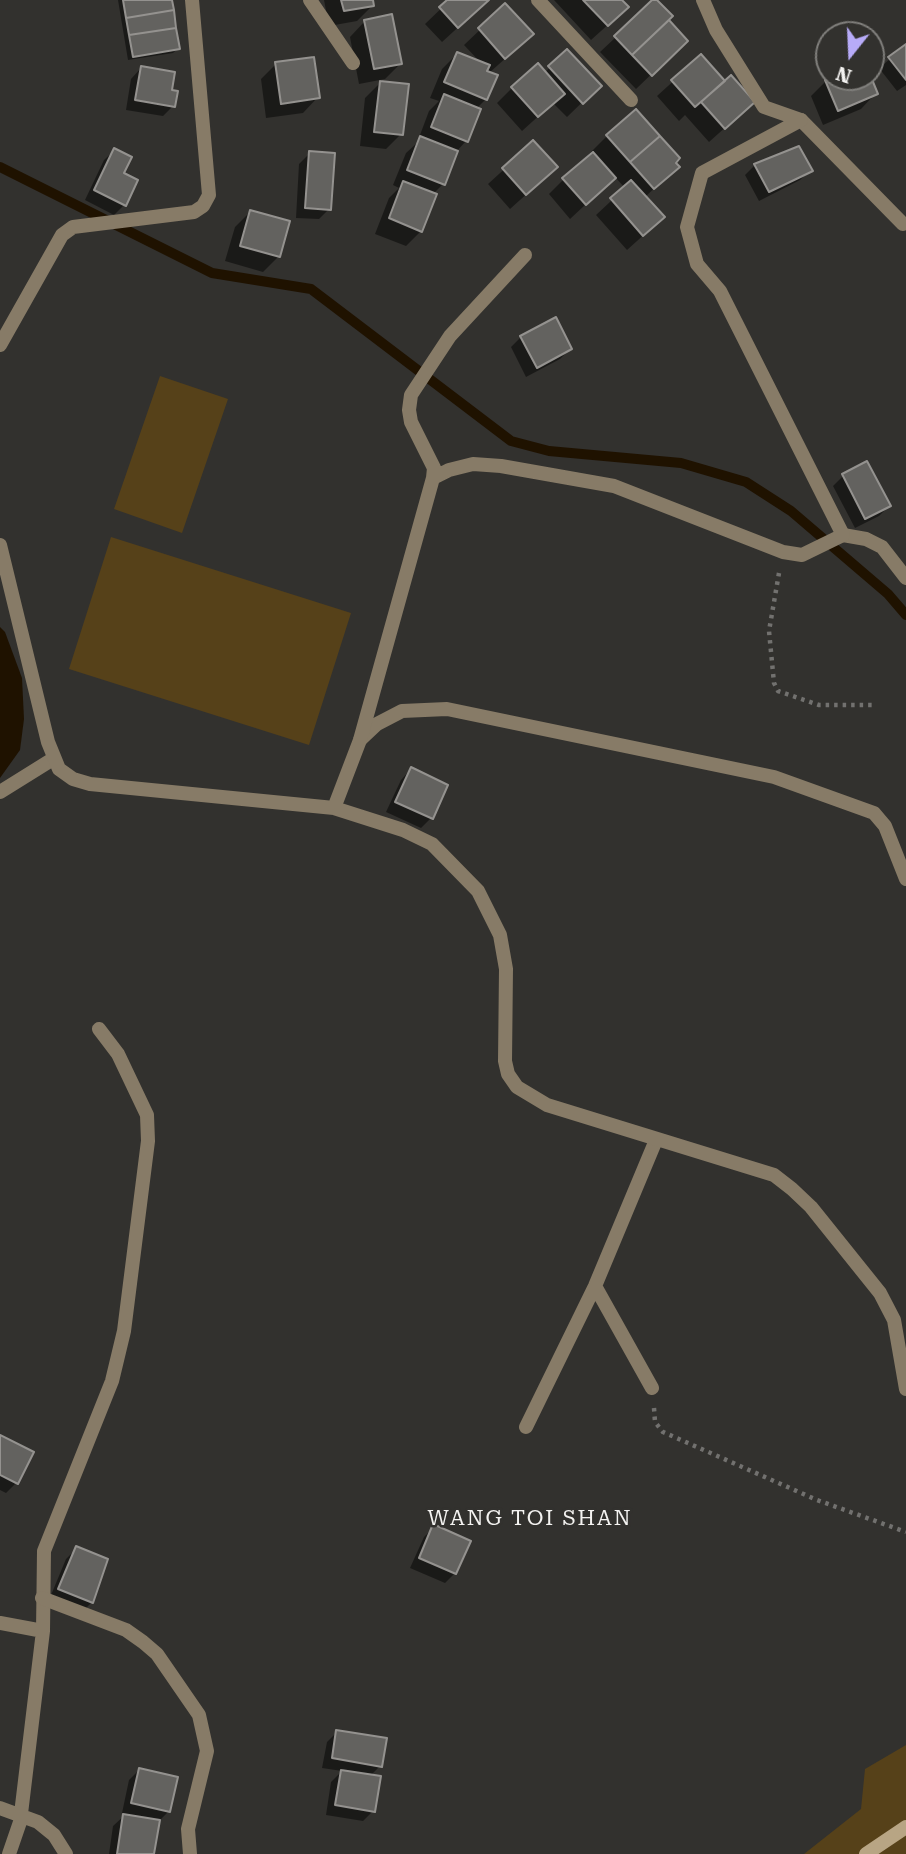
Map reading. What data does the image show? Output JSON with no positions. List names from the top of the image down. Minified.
{"districts":["WANG TOI SHAN"],"north":"bottom"}
